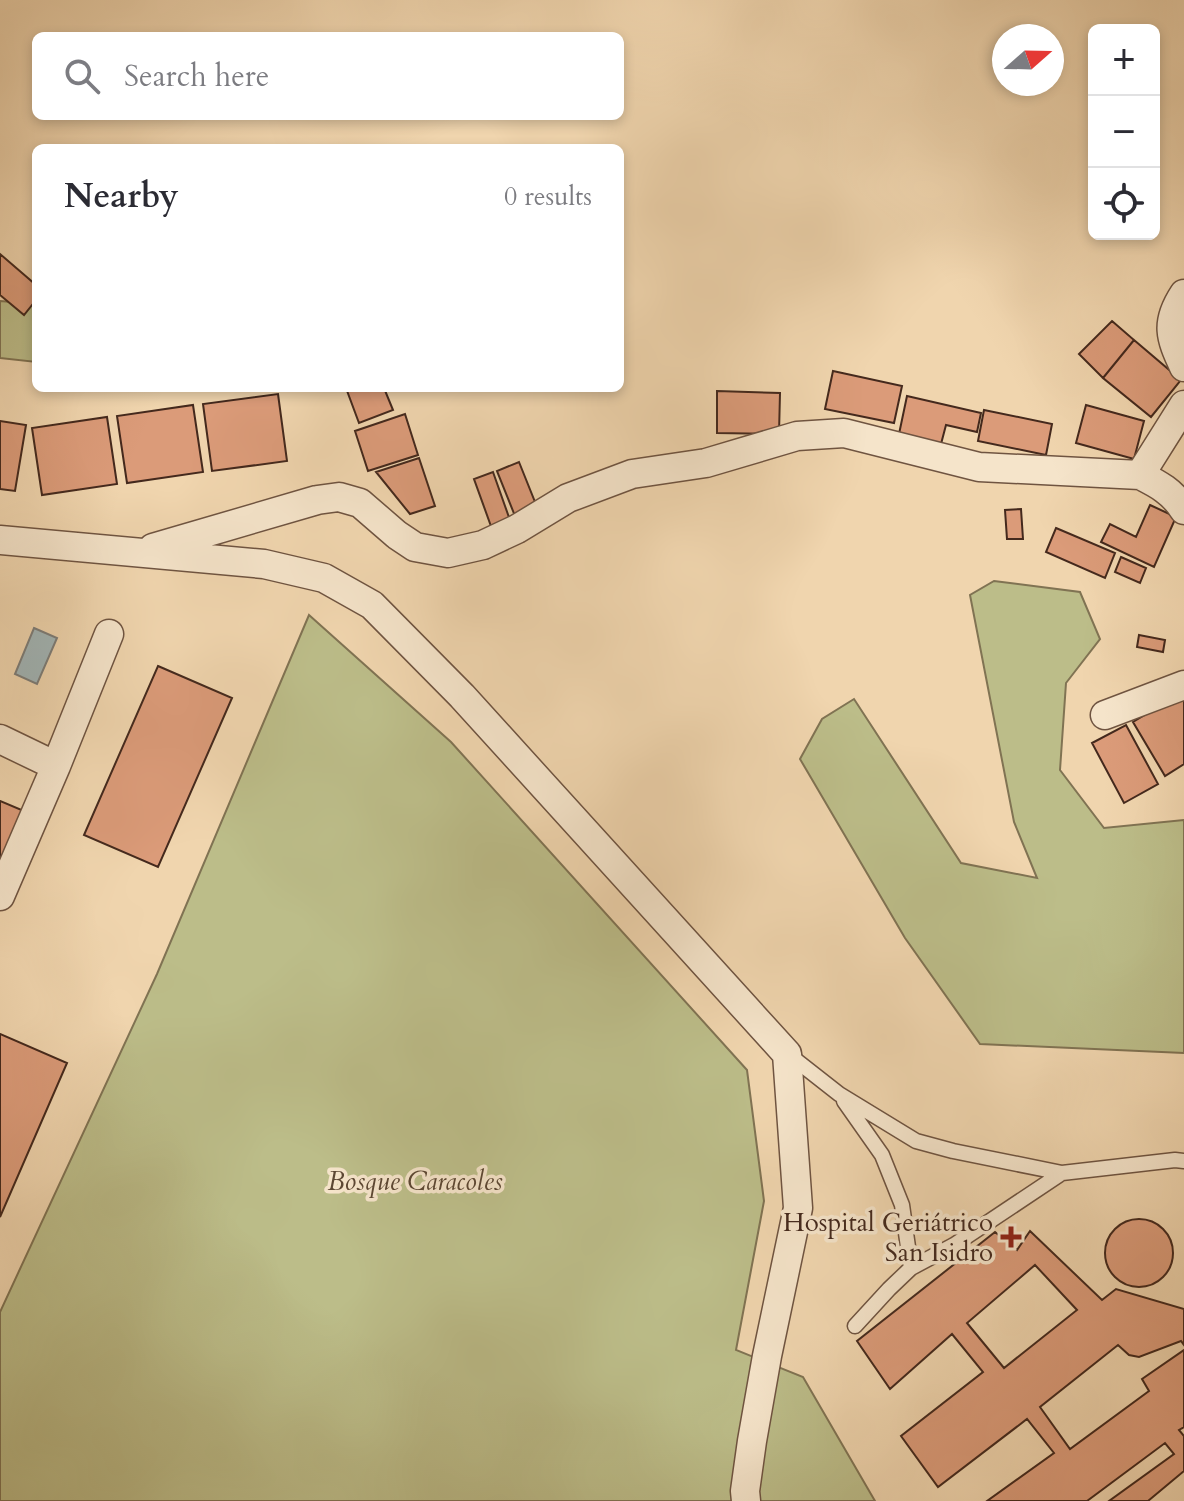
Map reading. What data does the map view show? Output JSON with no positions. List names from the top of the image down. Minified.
{"parks":["Bosque Caracoles"],"places":{"health":["Hospital Geriátrico San Isidro"]},"north":"right","page":{"map_buttons":["+","−"],"search":"Search here","heading":["Nearby","0 results"]}}
